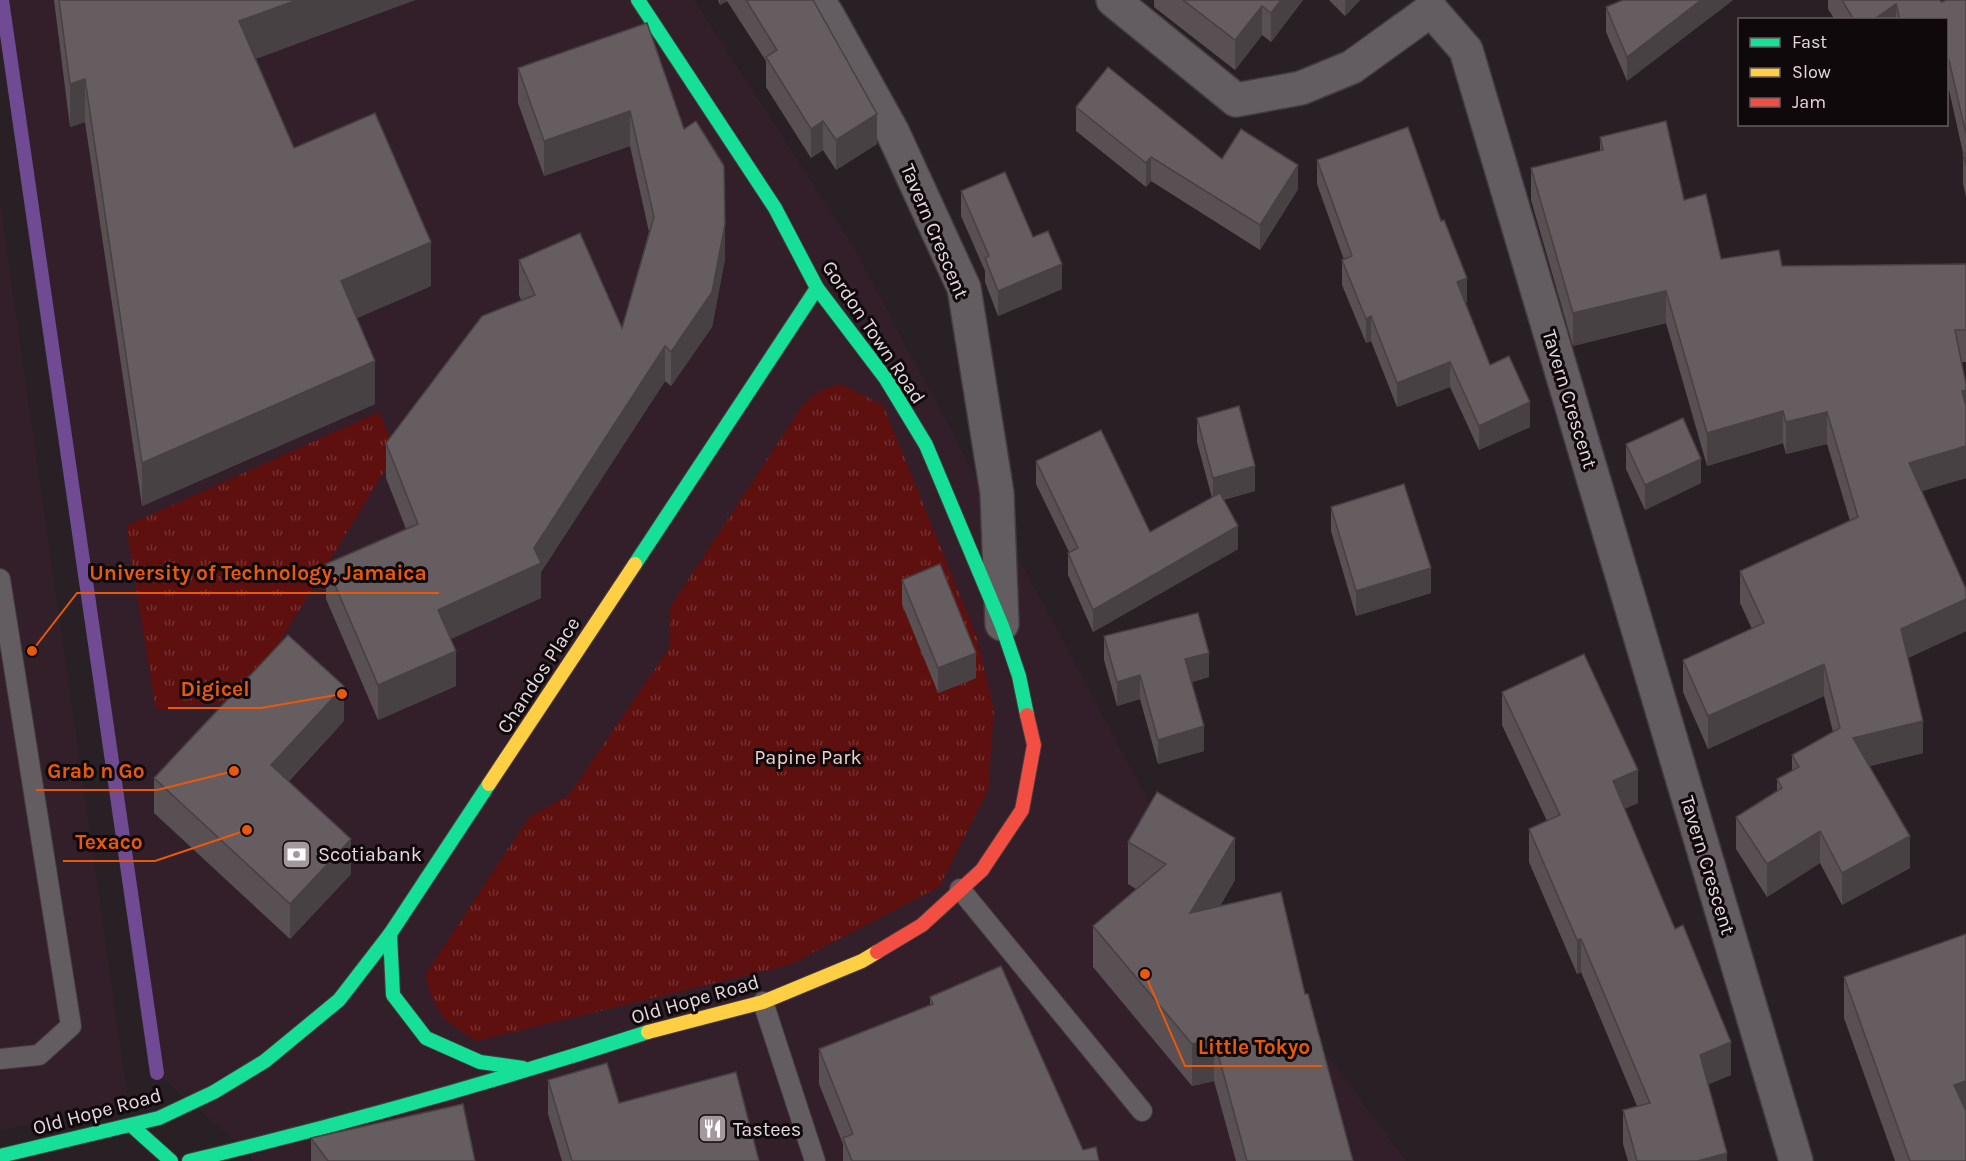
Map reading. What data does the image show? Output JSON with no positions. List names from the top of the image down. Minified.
{"streets":{"main road":["Gordon Town Road","Chandos Place","Old Hope Road"],"street":["Tavern Crescent"]},"crossings":[["Tavern Crescent","Gordon Town Road"],["Gordon Town Road","Chandos Place"],["Gordon Town Road","Old Hope Road"],["Chandos Place","Old Hope Road"]],"parks":["Papine Park"],"places":{"other":["University of Technology, Jamaica","Digicel","Grab n Go","Texaco","Little Tokyo"],"bank":["Scotiabank"],"restaurant":["Tastees"]},"legend":["Fast","Slow","Jam"]}
